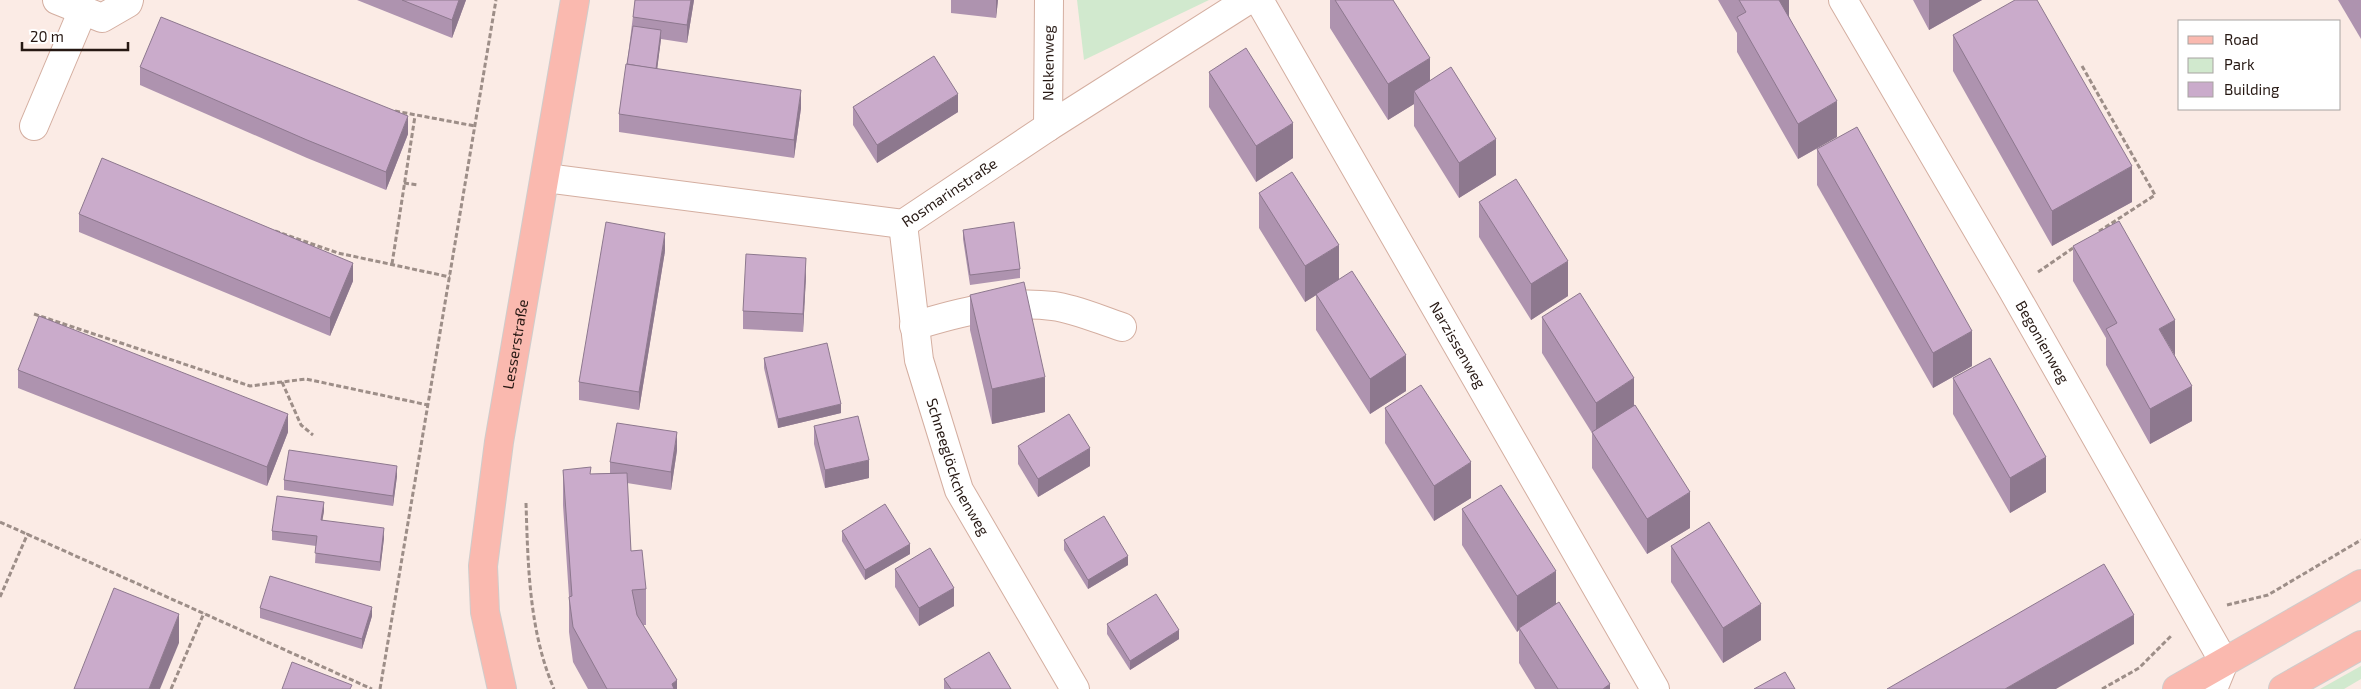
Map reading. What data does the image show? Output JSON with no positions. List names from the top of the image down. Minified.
{"streets":{"main road":["Lesserstraße"],"street":["Nelkenweg","Rosmarinstraße","Begonienweg","Narzissenweg","Schneeglöckchenweg"]},"crossings":[["Nelkenweg","Rosmarinstraße"],["Rosmarinstraße","Lesserstraße"],["Rosmarinstraße","Schneeglöckchenweg"]],"legend":["Road","Park","Building"],"scale_bar":"20 m"}
